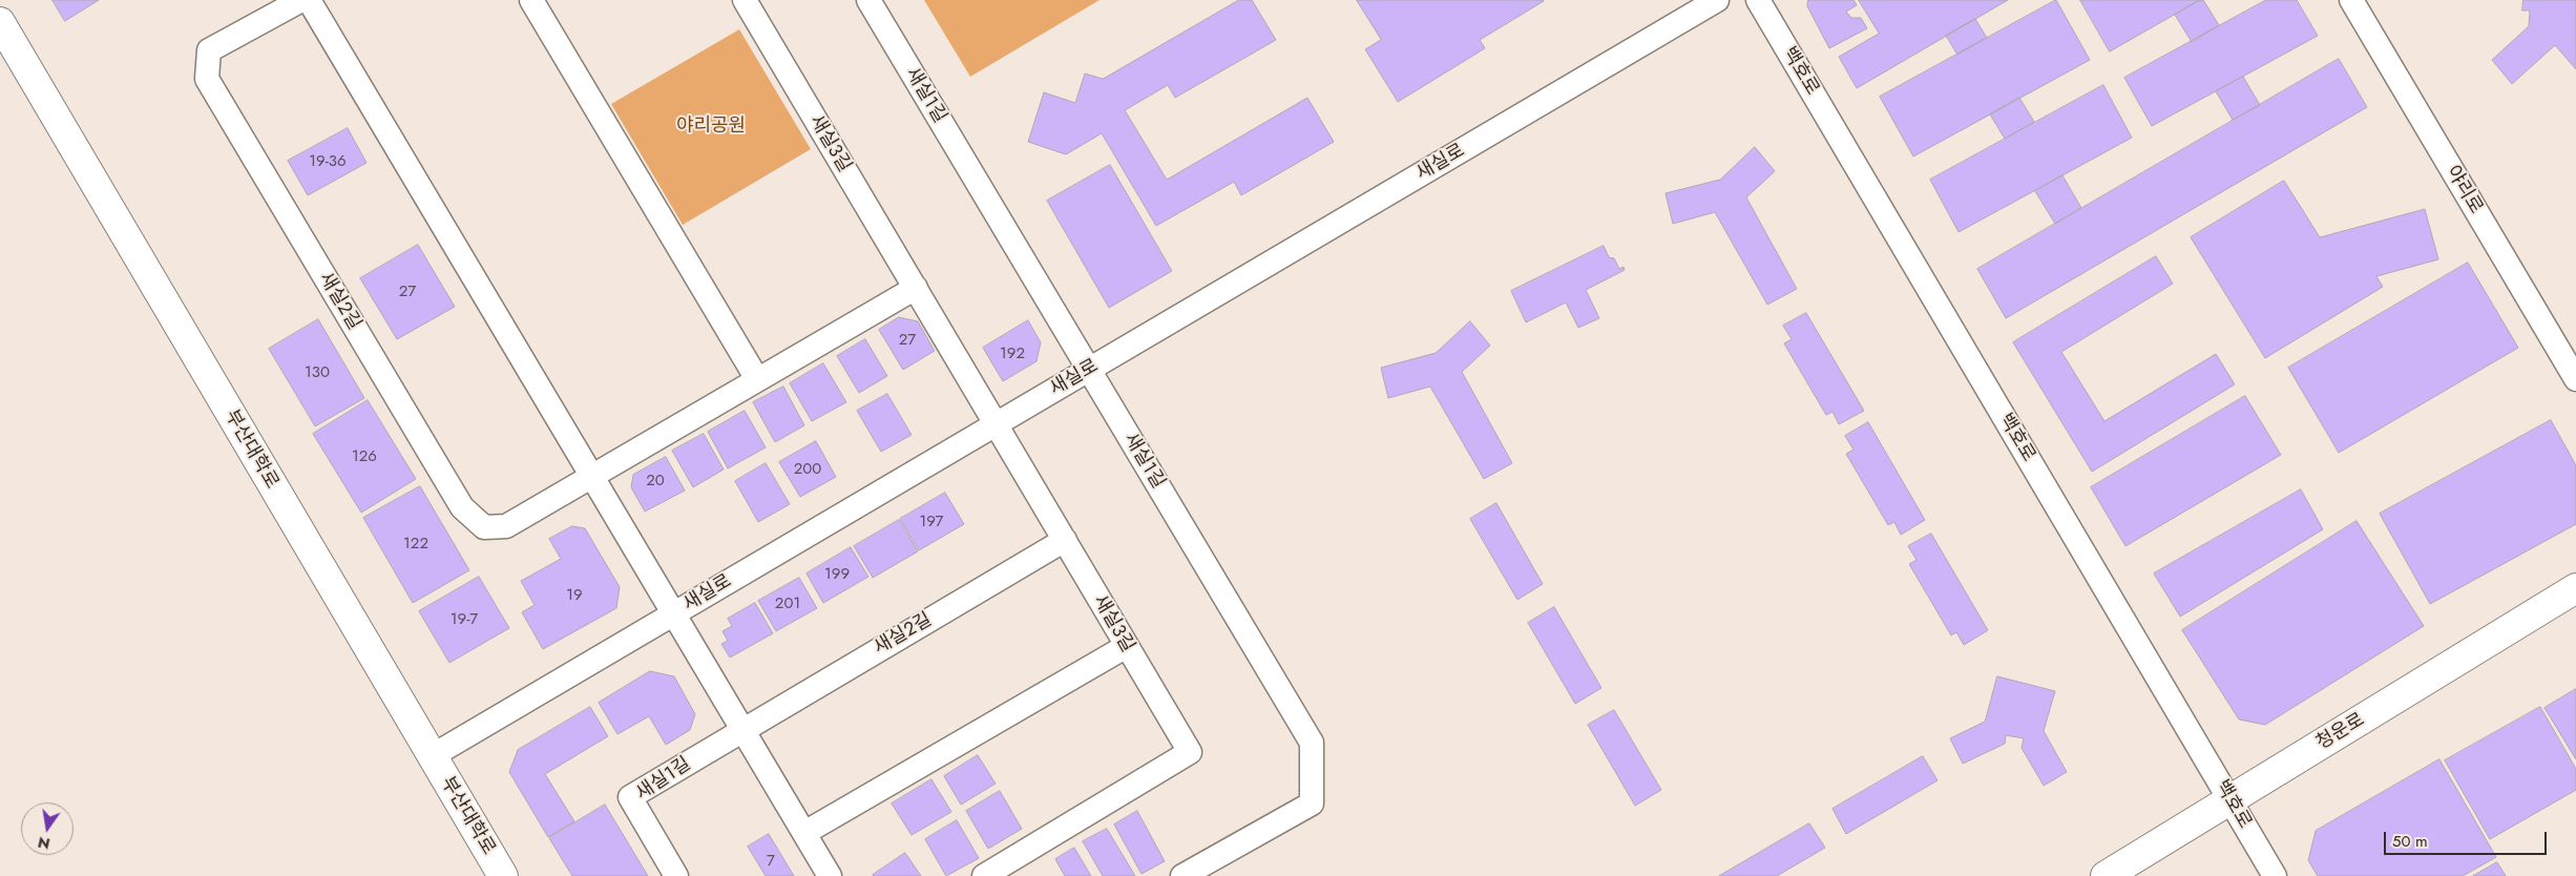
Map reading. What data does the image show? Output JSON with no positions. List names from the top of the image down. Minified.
{"streets":{"street":["백호로","새실1길","새실3길","새실로","야리로","새실2길","부산대학로","청운로"]},"crossings":[["백호로","청운로"],["새실1길","새실로"],["새실1길","새실2길"],["새실3길","새실로"],["새실3길","새실2길"],["새실로","부산대학로"]],"parks":["야리공원"],"house_numbers":["19-36","27","27","192","130","126","200","20","197","122","199","19","201","19-7","7"],"scale_bar":"50 m","north":"bottom"}
